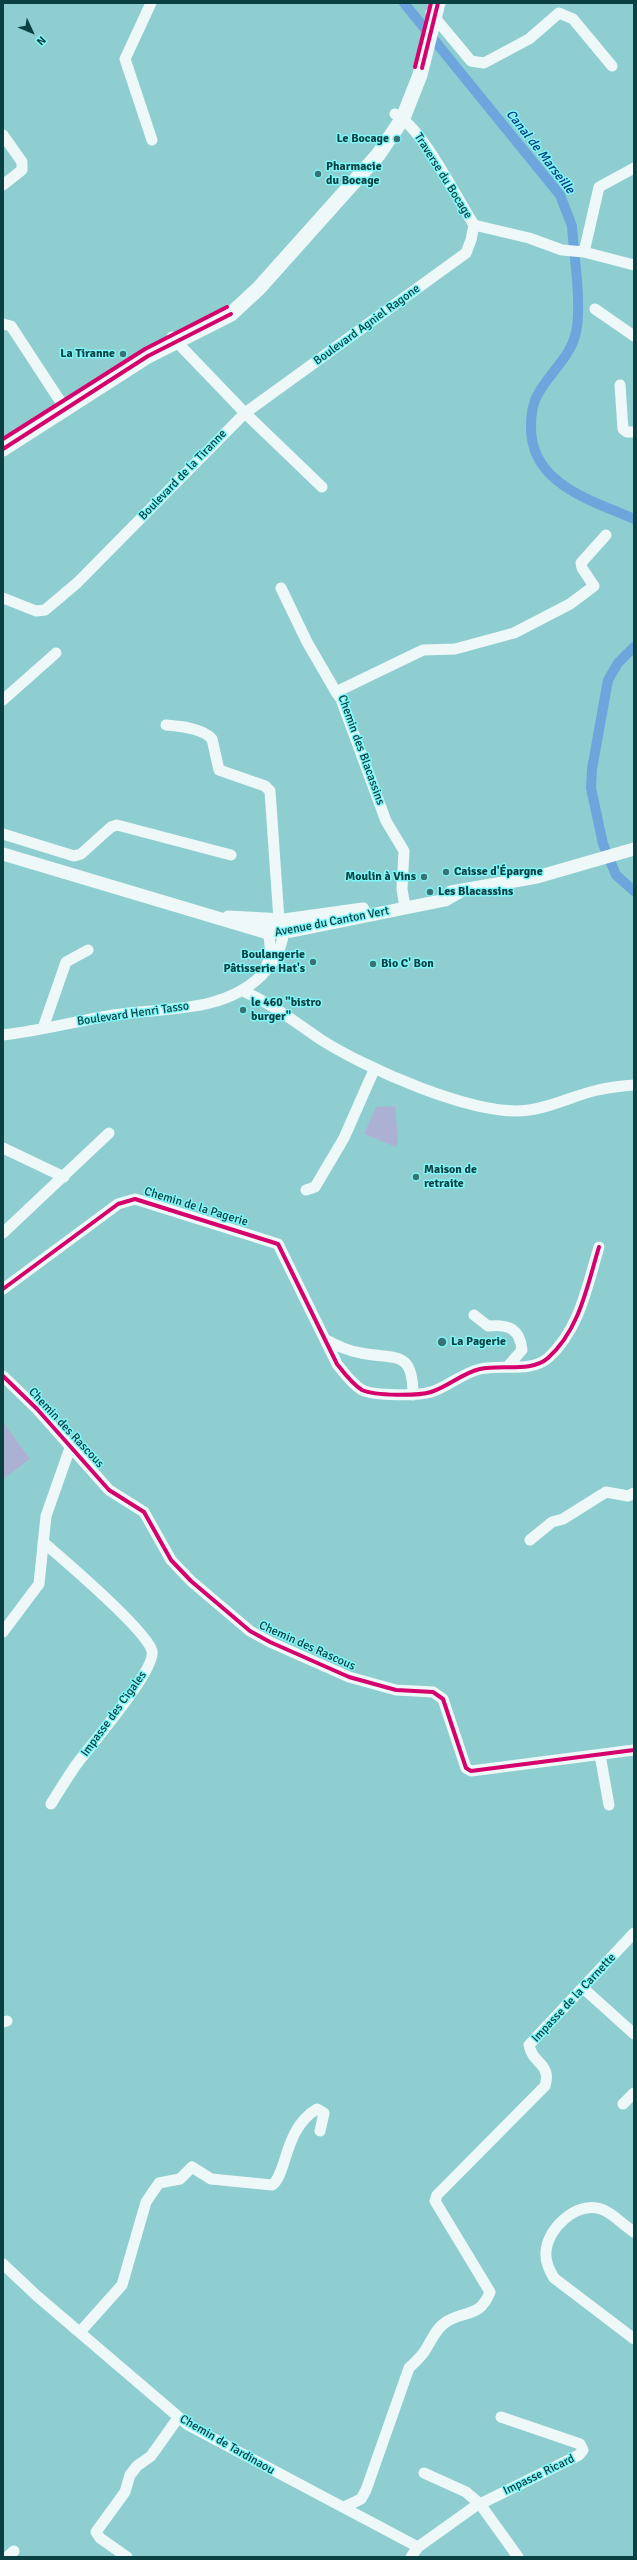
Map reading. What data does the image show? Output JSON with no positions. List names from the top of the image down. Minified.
{"streets":{"street":["Traverse du Bocage","Boulevard Agniel Ragone","Boulevard de la Tiranne","Chemin des Blacassins","Avenue du Canton Vert","Boulevard Henri Tasso","Chemin de la Pagerie","Chemin des Rascous","Impasse des Cigales","Impasse de la Carnette","Chemin de Tardinaou","Impasse Ricard"]},"crossings":[["Traverse du Bocage","Boulevard Agniel Ragone"],["Boulevard Agniel Ragone","Boulevard de la Tiranne"],["Chemin des Blacassins","Avenue du Canton Vert"],["Avenue du Canton Vert","Boulevard Henri Tasso"],["Impasse de la Carnette","Chemin de Tardinaou"],["Chemin de Tardinaou","Impasse Ricard"]],"water":["Canal de Marseille"],"places":["Le Bocage","Pharmacie du Bocage","La Tiranne","Caisse d'Épargne","Moulin à Vins","Les Blacassins","Boulangerie Pâtisserie Hat's","Bio C' Bon","le 460 \"bistro burger\"","Maison de retraite","La Pagerie"],"north":"bottom right"}
